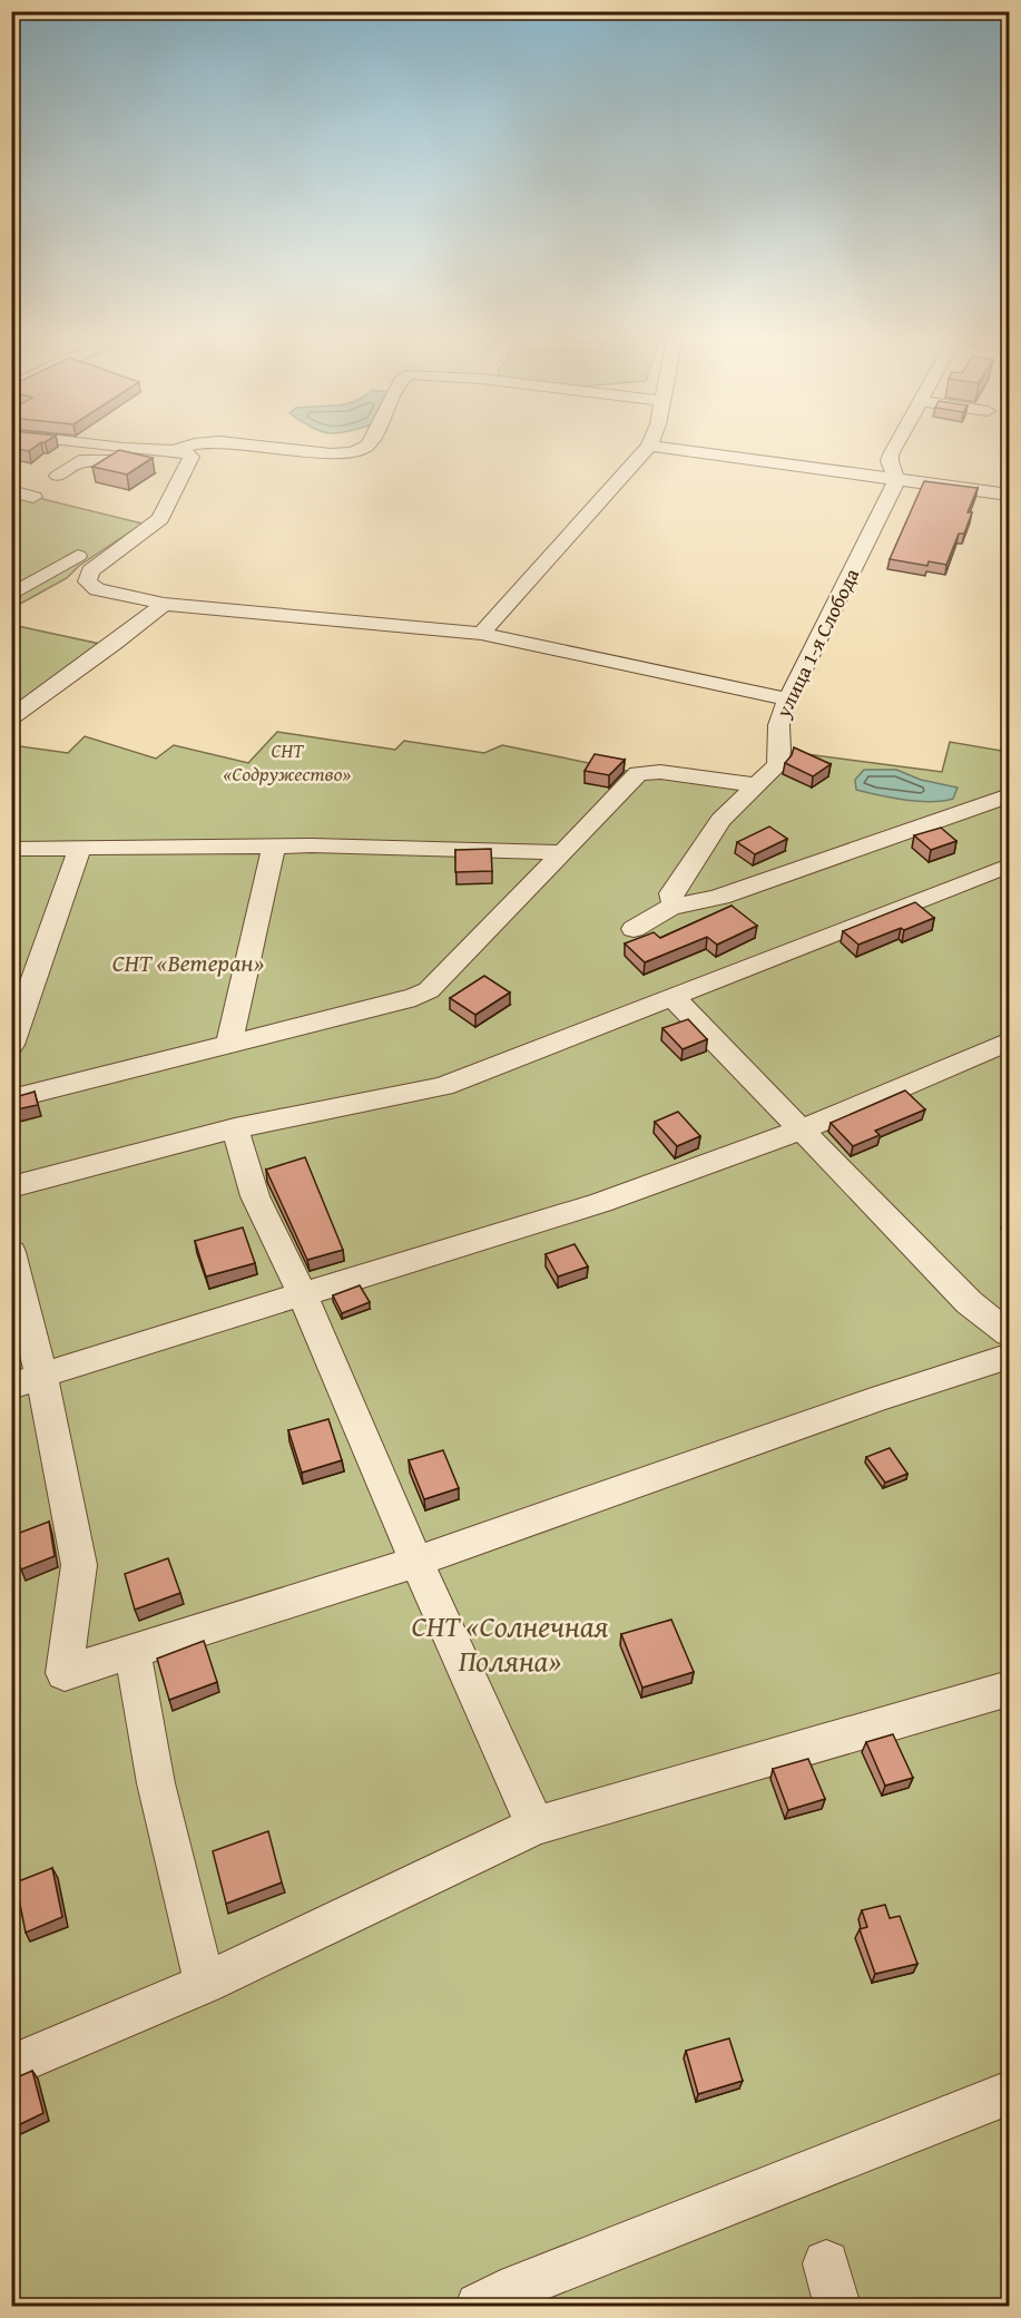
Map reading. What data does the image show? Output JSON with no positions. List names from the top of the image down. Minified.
{"streets":{"street":["улица 1-я Слобода"]},"parks":["СНТ «Содружество»","СНТ «Ветеран»","СНТ «Солнечная Поляна»"]}
